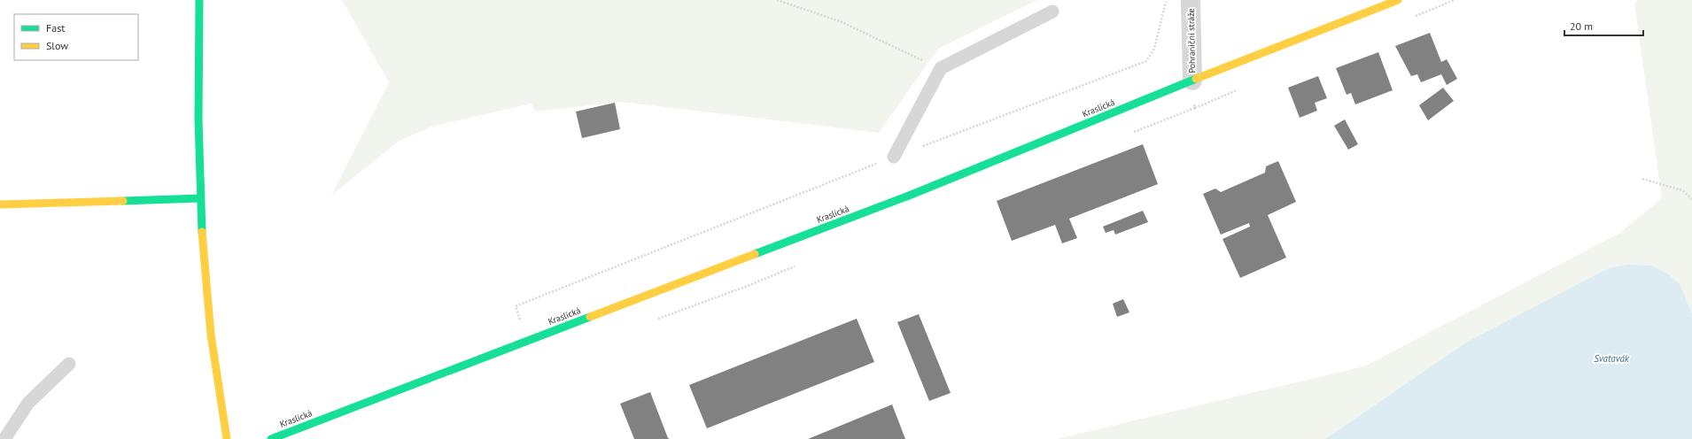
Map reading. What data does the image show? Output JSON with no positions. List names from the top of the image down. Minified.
{"streets":{"main road":["Kraslická"],"street":["Pohraniční stráže"]},"crossings":[["Pohraniční stráže","Kraslická"]],"water":["Svatavák"],"legend":["Fast","Slow"],"scale_bar":"20 m"}
